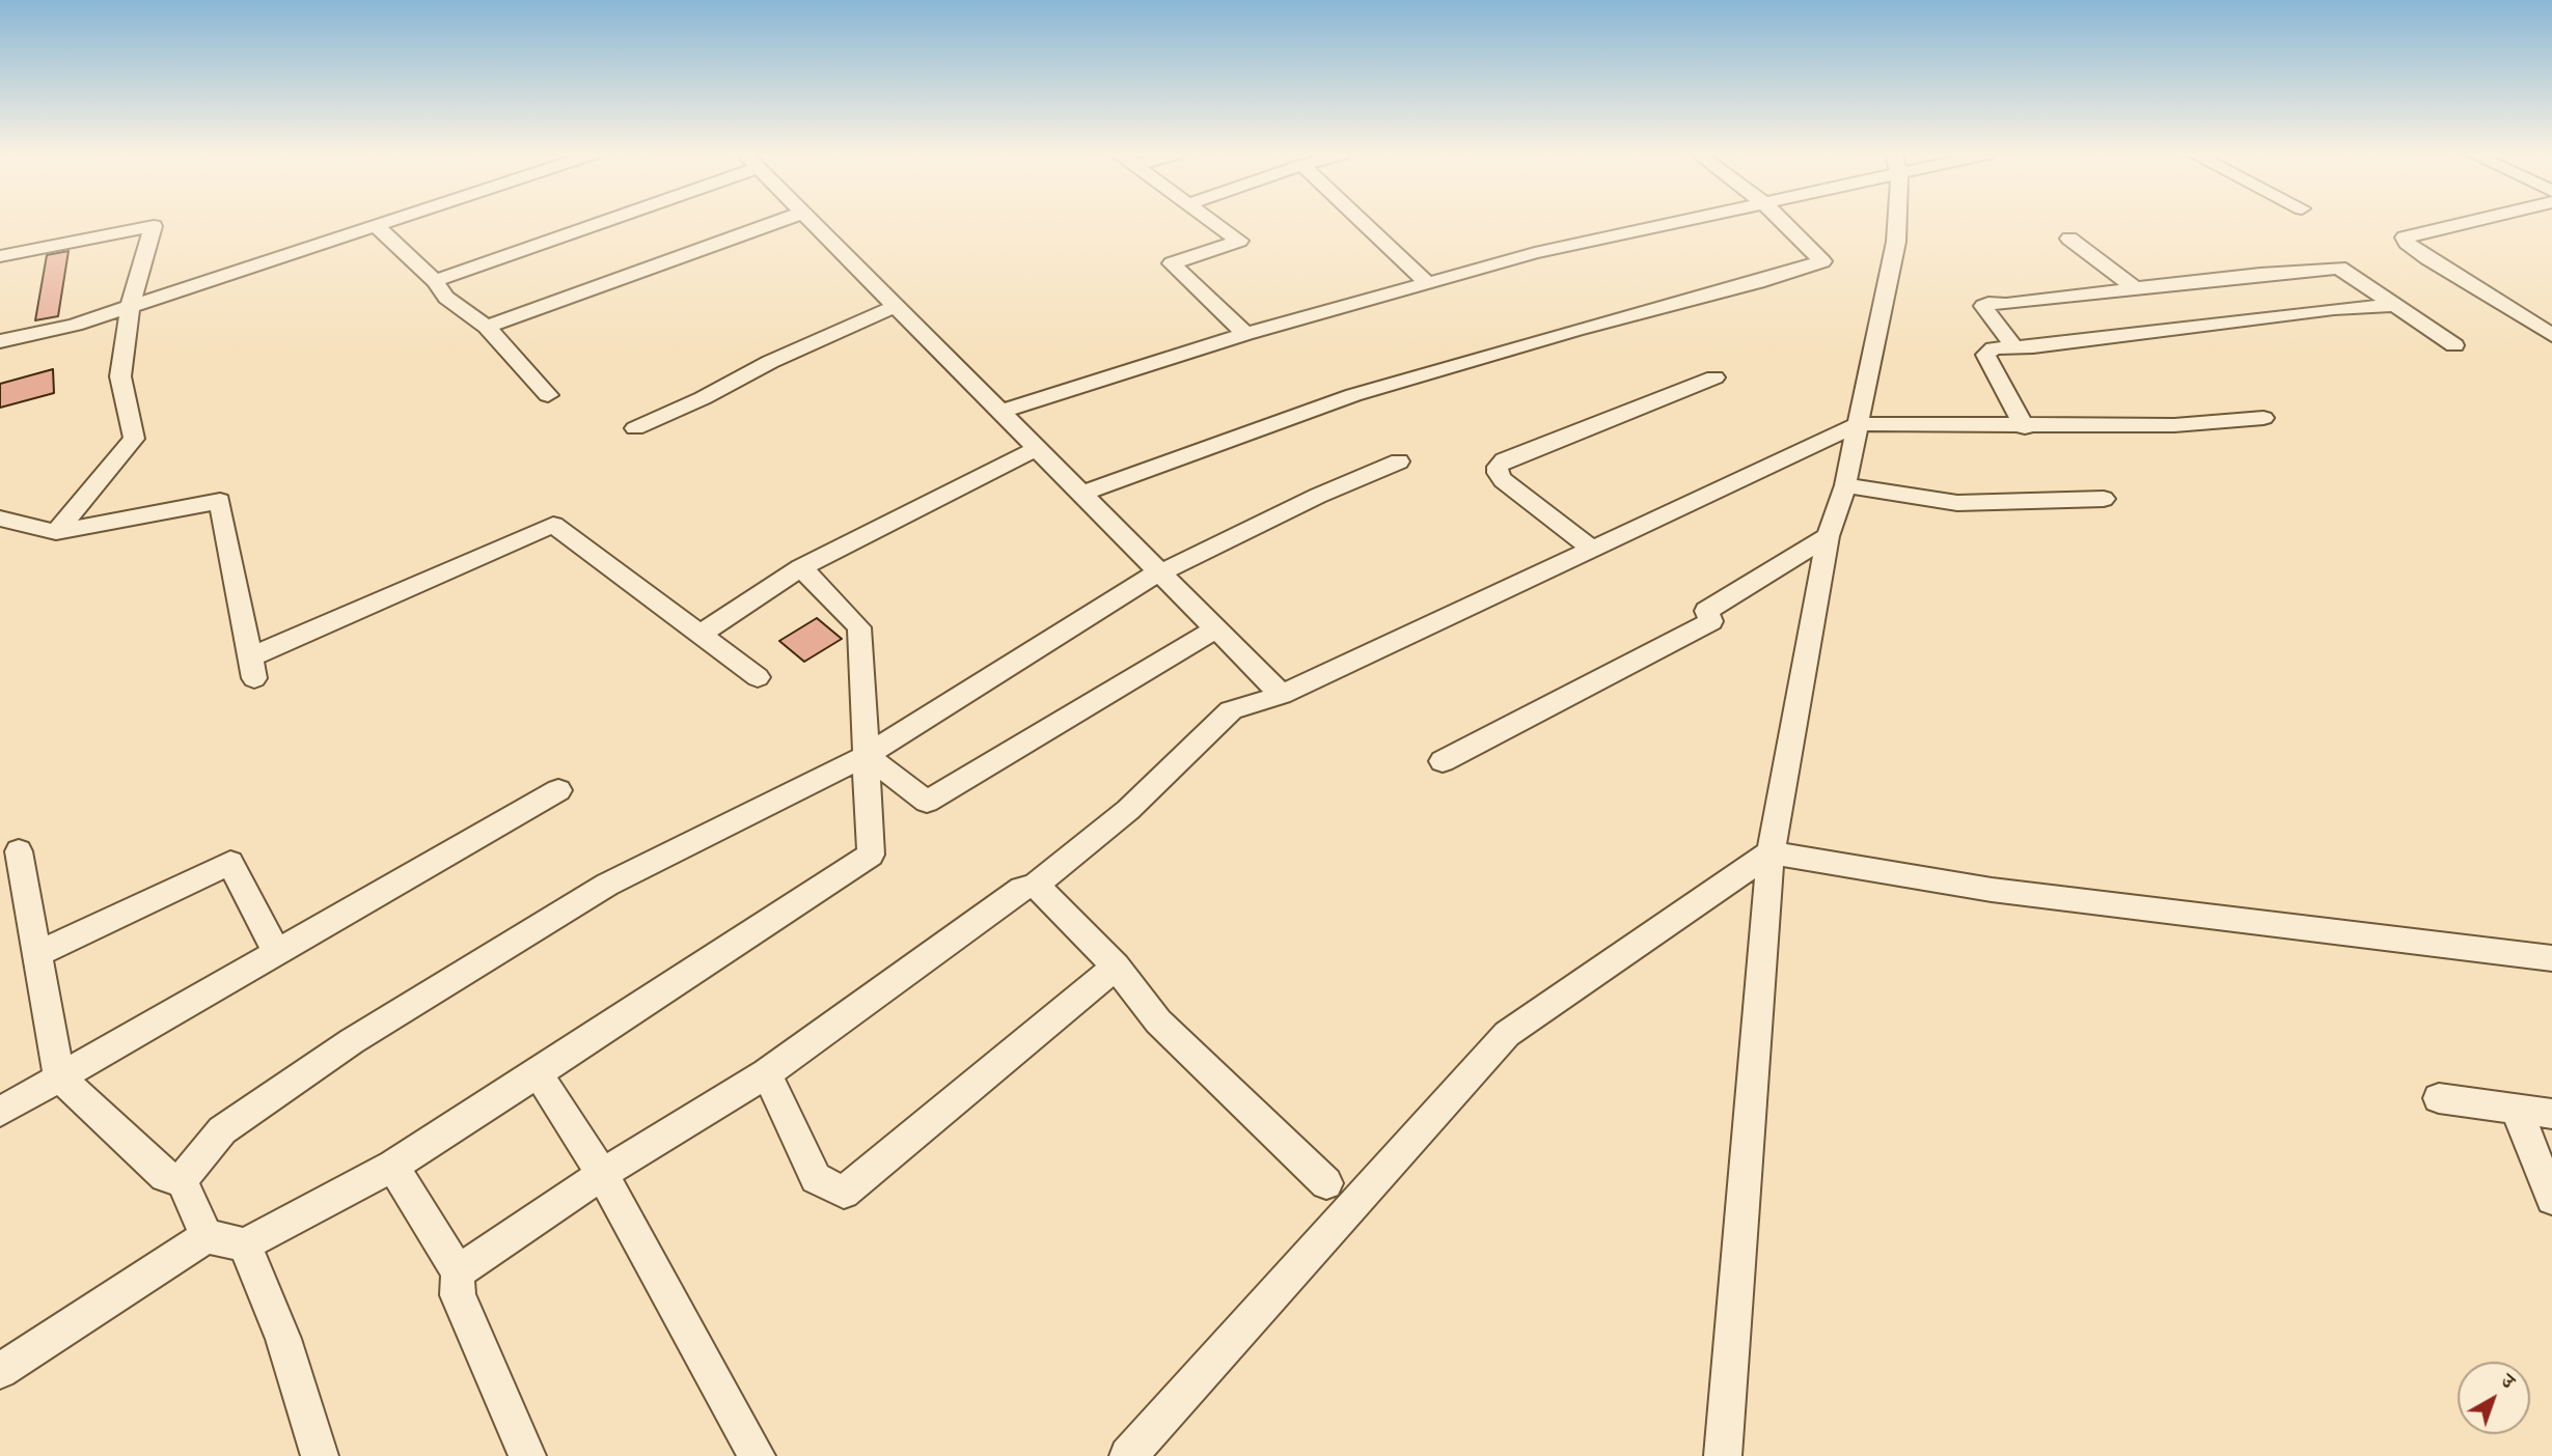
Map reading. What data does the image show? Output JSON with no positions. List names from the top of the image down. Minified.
{"north":"top right"}
